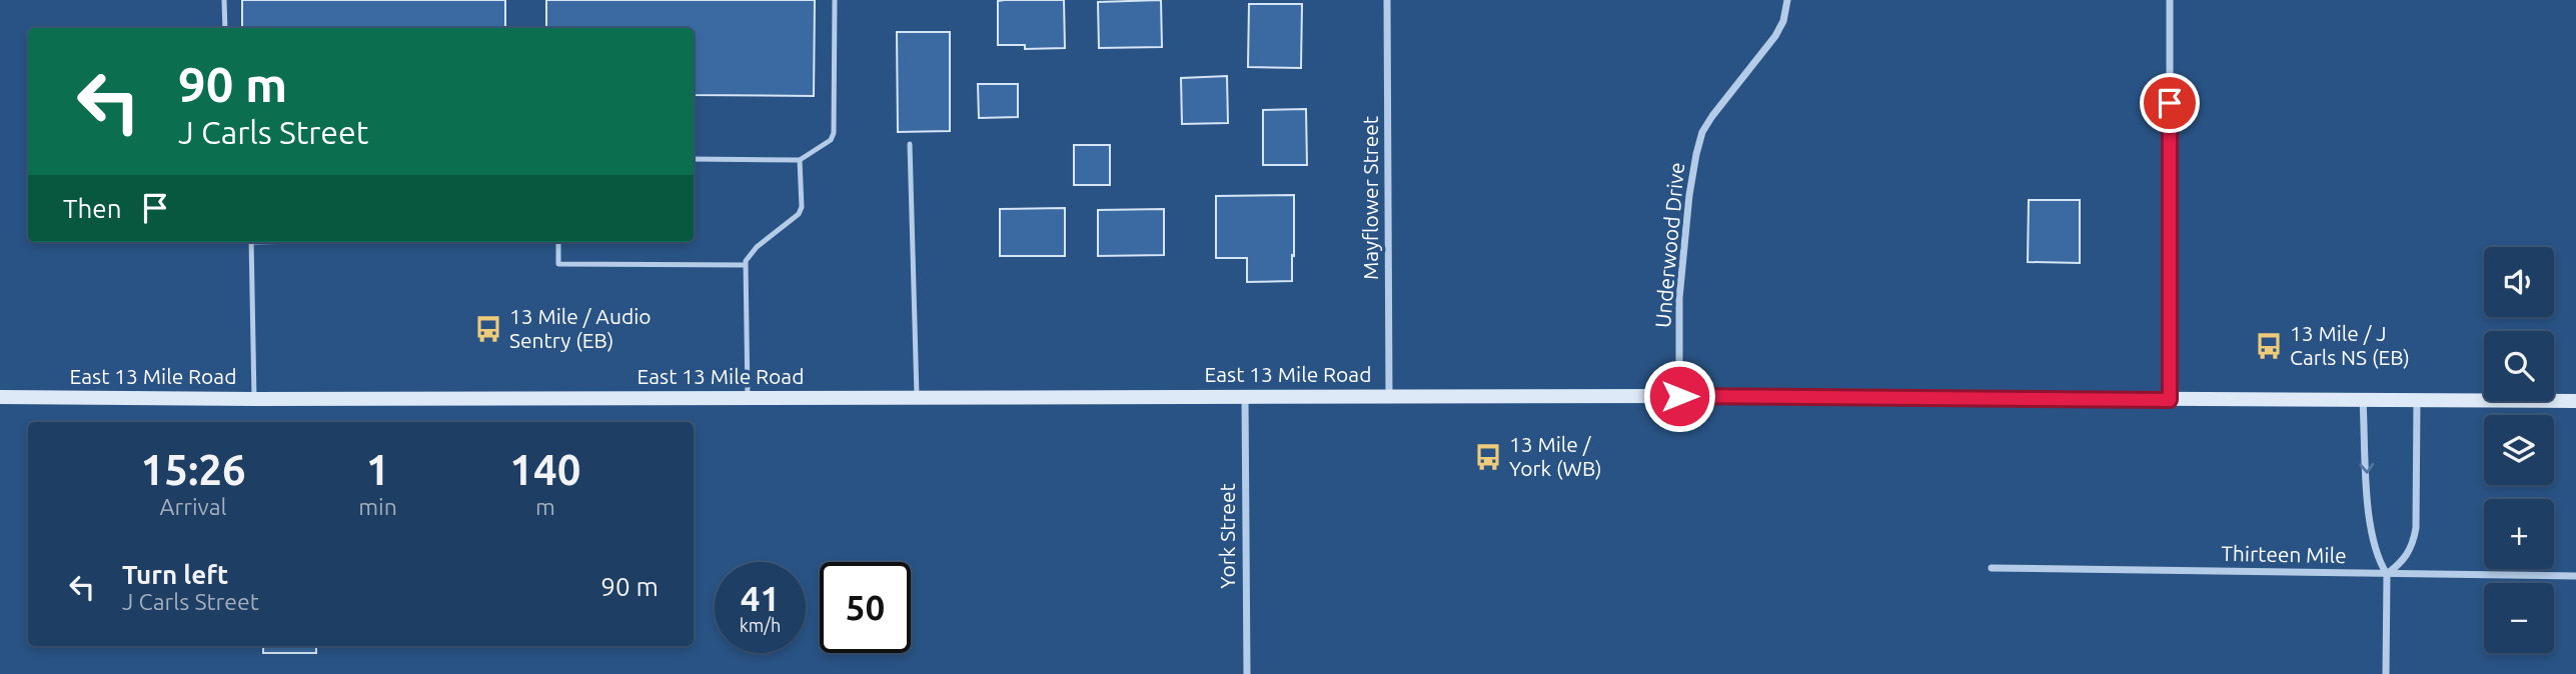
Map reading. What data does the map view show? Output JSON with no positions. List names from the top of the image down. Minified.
{"streets":{"main road":["East 13 Mile Road"],"street":["Mayflower Street","Underwood Drive","York Street","Thirteen Mile"]},"crossings":[["Mayflower Street","East 13 Mile Road"],["Underwood Drive","East 13 Mile Road"],["East 13 Mile Road","York Street"]],"places":{"bus stop":["13 Mile / Audio Sentry (EB)","13 Mile / J Carls NS (EB)","13 Mile / York (WB)"]},"page":{"turn":["90 m","J Carls Street"],"then":"Then","map_buttons":["+","−"],"eta":["15:26","Arrival","1","min","140","m"],"list":[{"name":"Turn left","note":"J Carls Street","value":"90 m"}],"speed":"41 km/h","limit":"50"}}
